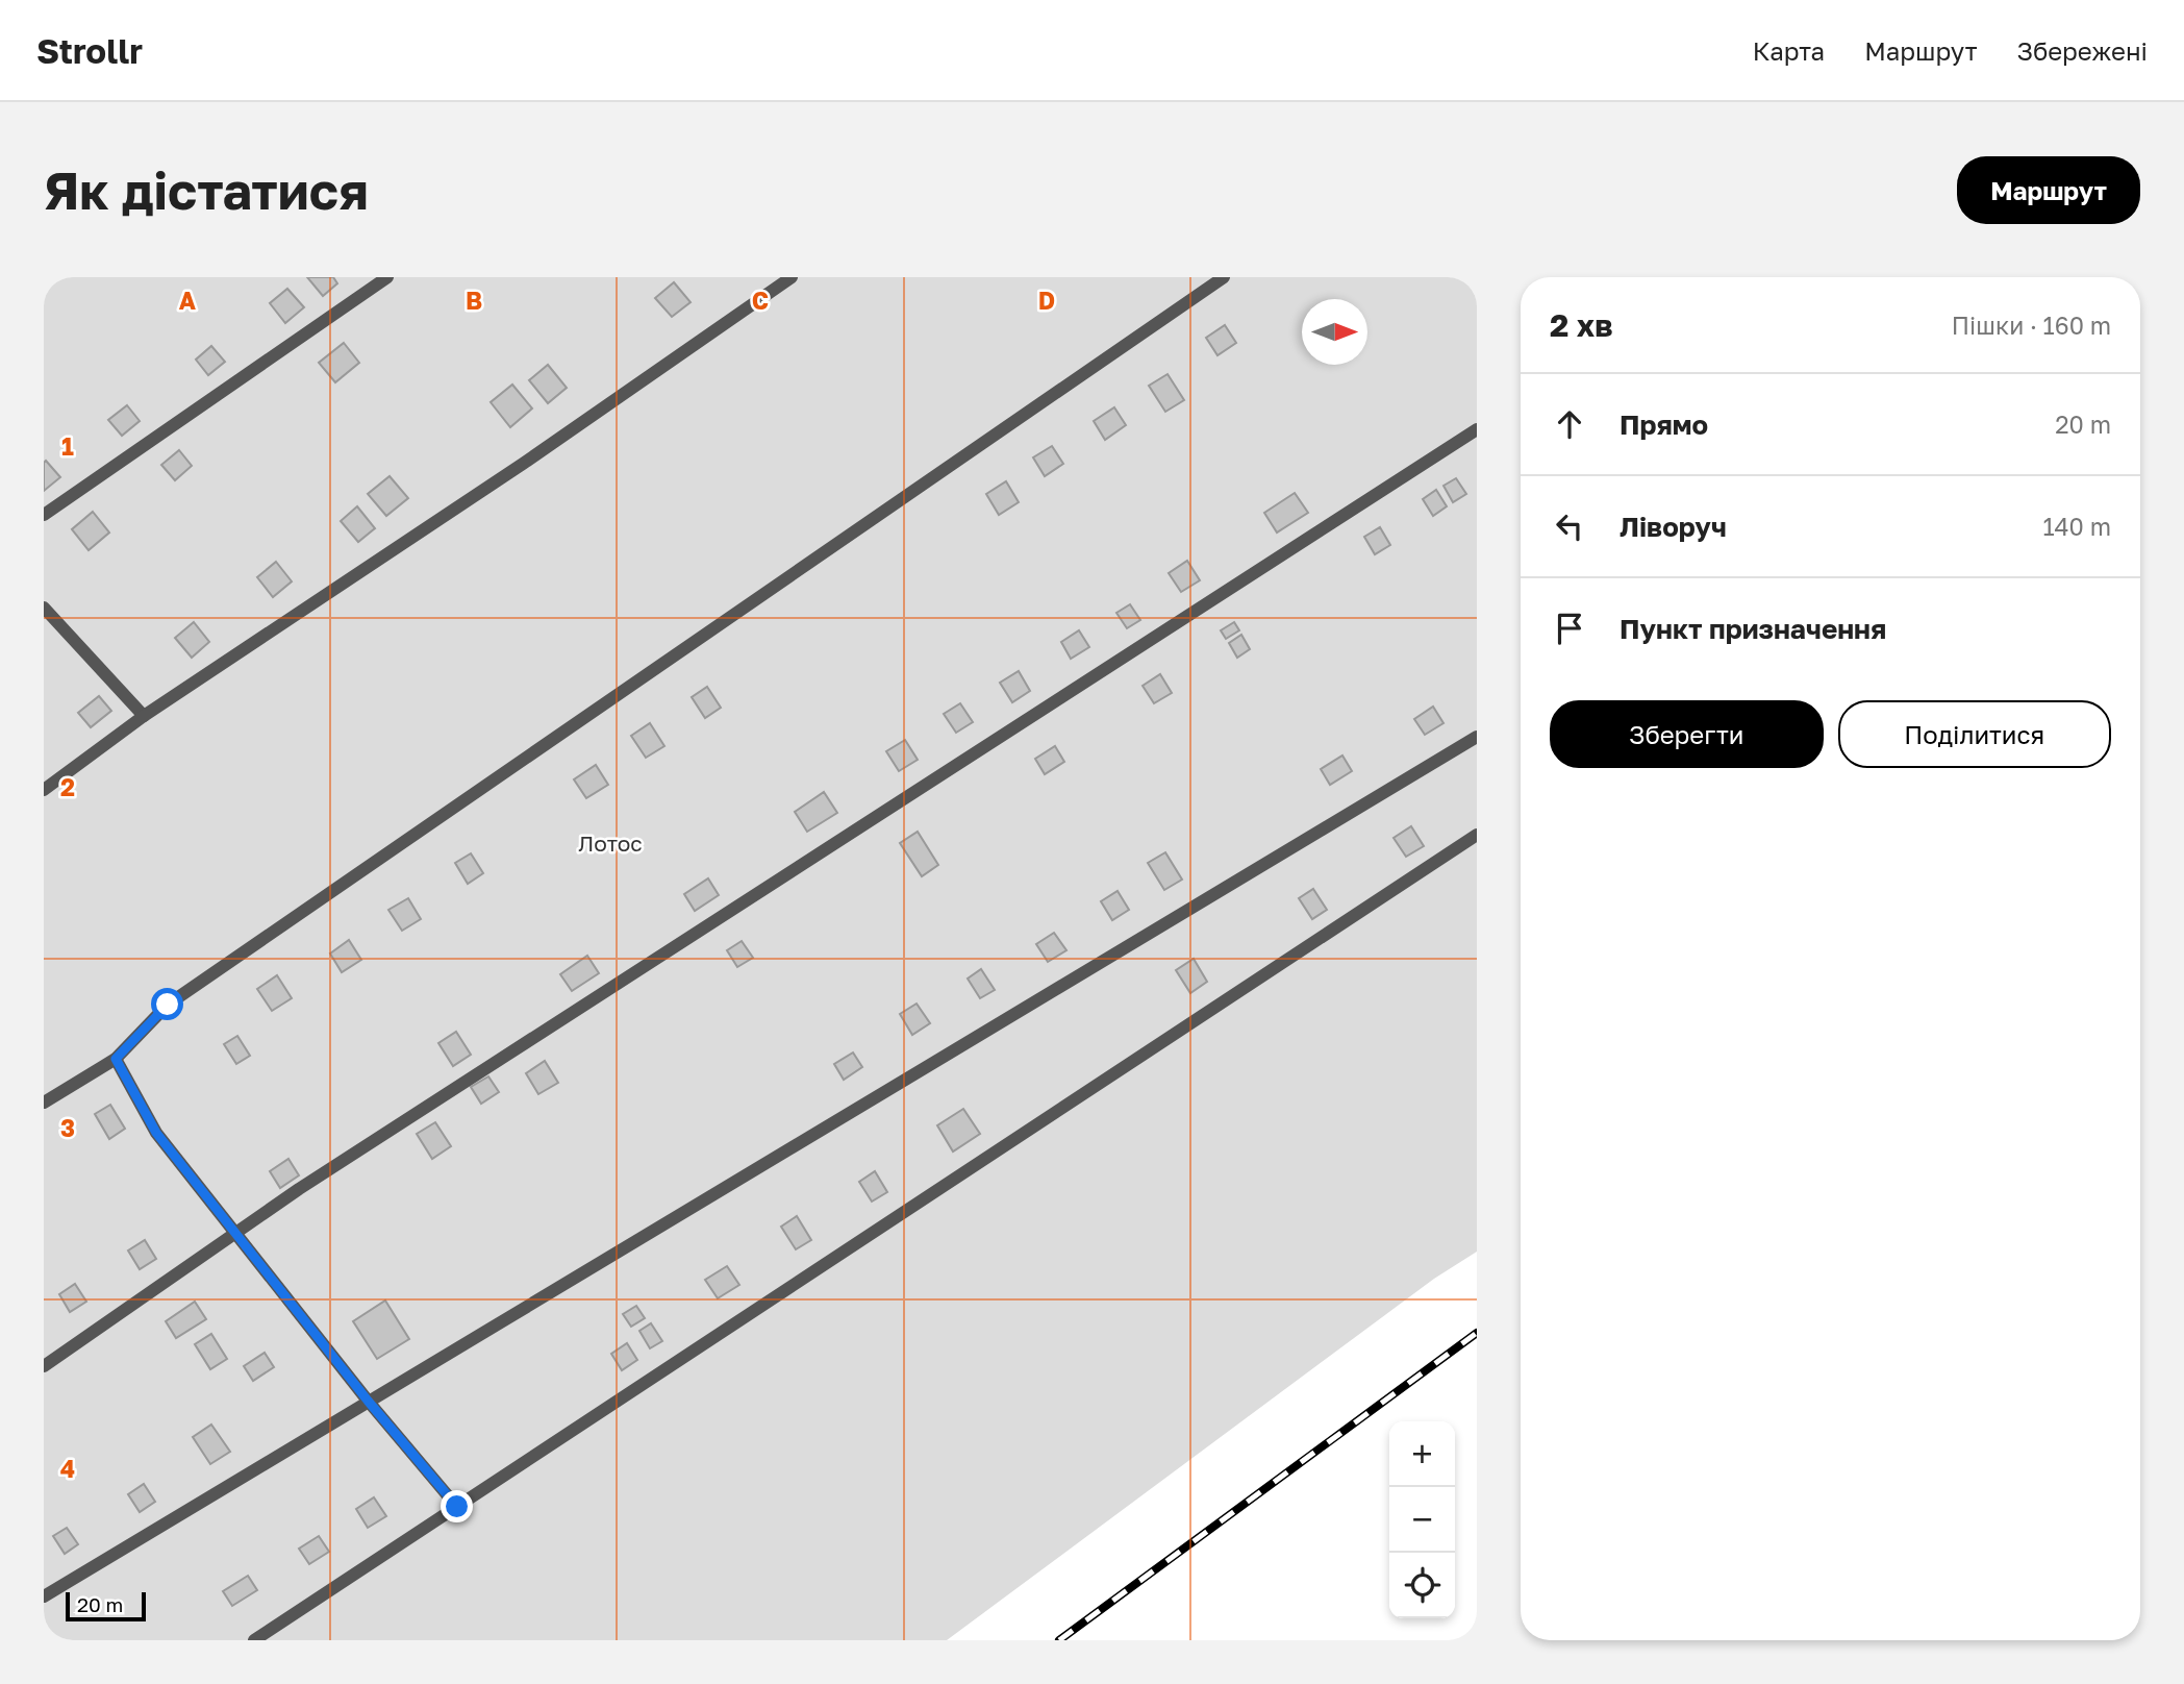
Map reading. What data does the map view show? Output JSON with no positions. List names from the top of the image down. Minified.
{"parks":["Лотос"],"scale_bar":"20 m","north":"right","page":{"header":"Strollr","nav":["Карта","Маршрут","Збережені"],"buttons":["Маршрут",["Зберегти","Поділитися"]],"title":"Як дістатися","heading":["2 хв","Пішки · 160 m"],"list":[["Прямо","20 m"],["Ліворуч","140 m"],"Пункт призначення"],"map_buttons":["+","−"],"scale":"20 m"},"grid":{"columns":["A","B","C","D"],"rows":["1","2","3","4"]}}
